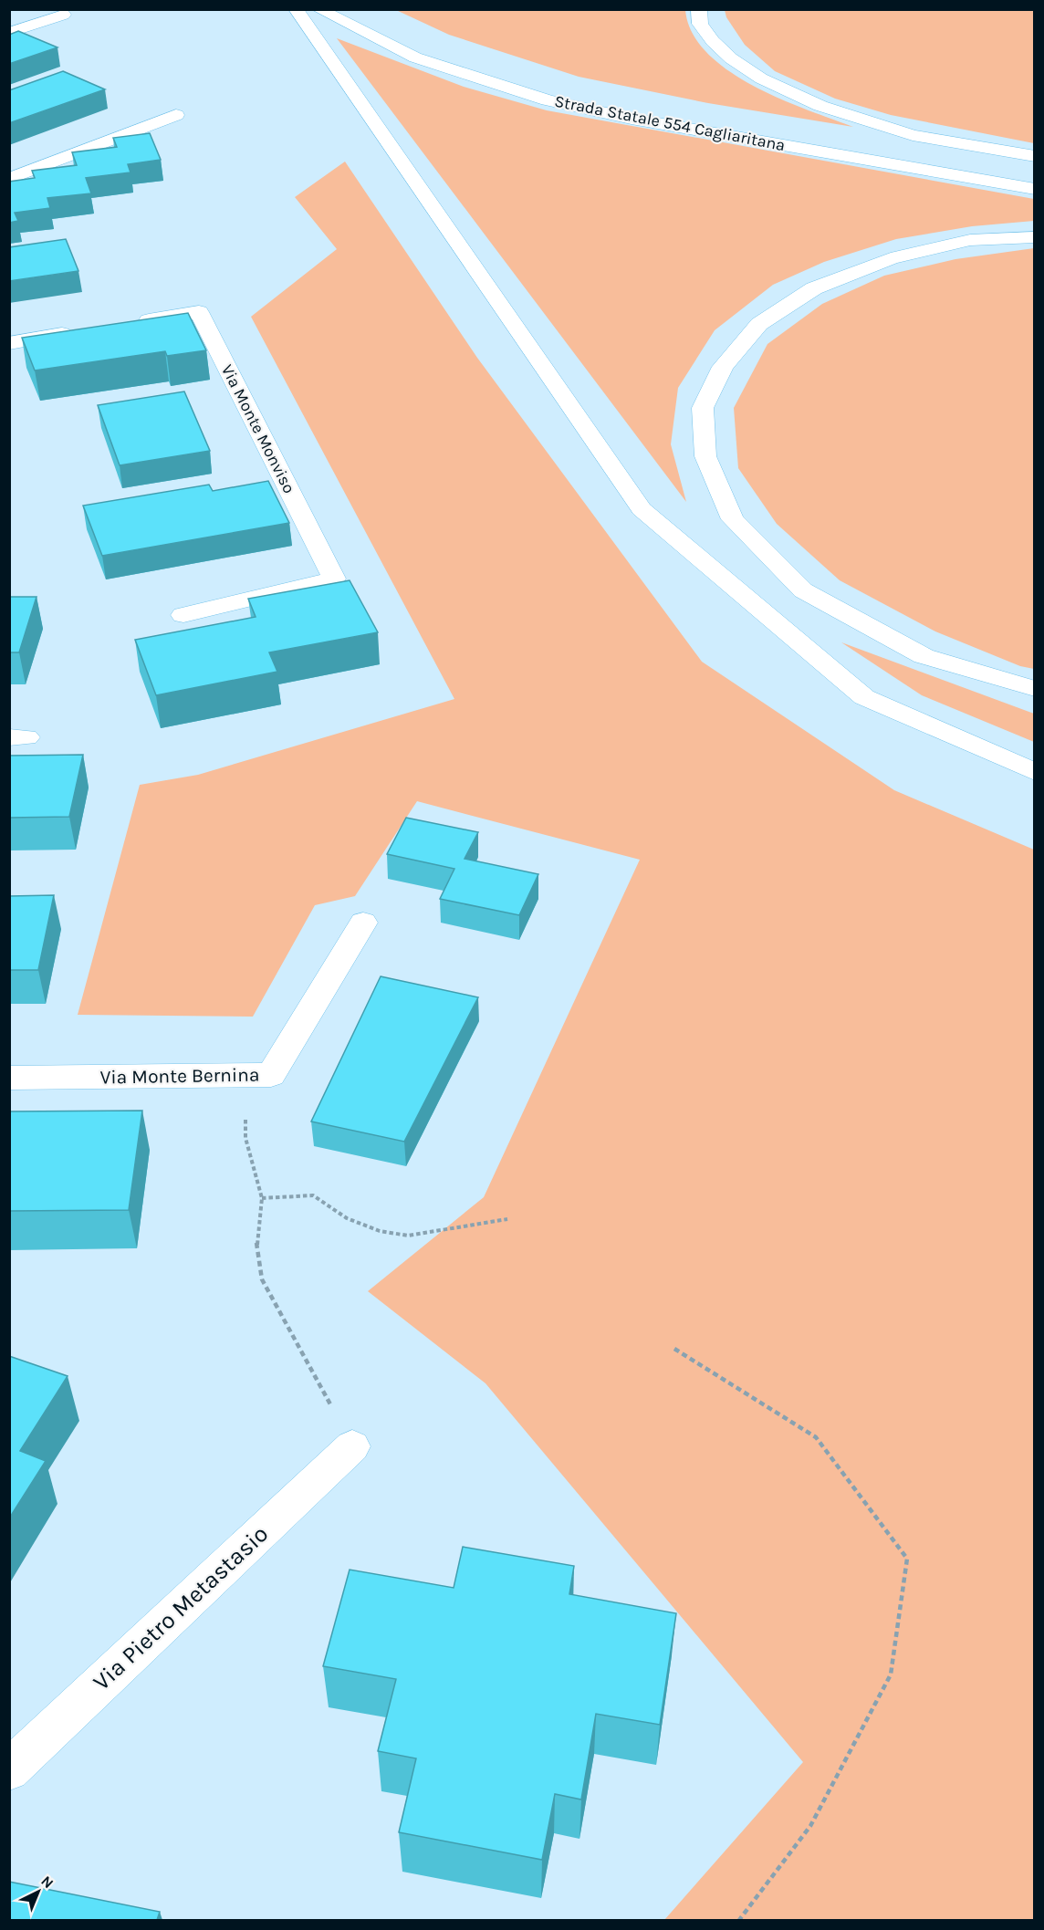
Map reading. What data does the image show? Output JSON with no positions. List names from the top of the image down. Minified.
{"streets":{"main road":["Strada Statale 554 Cagliaritana","Via Monte Monviso","Via Monte Bernina","Via Pietro Metastasio"]},"north":"top right"}
